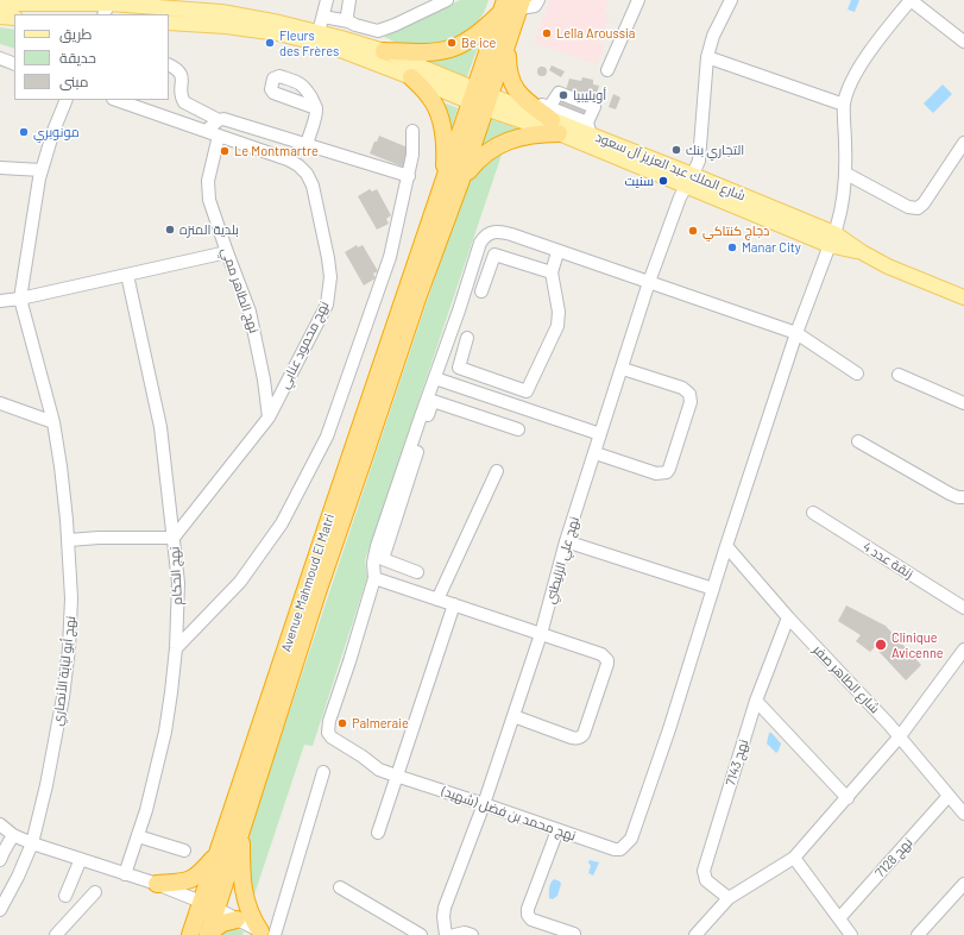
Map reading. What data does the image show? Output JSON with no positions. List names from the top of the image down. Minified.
{"streets":{"highway":["Avenue Mahmoud El Matri"],"main road":["شارع الملك عبد العزيز آل سعود"],"street":["نهج الطاهر ممي","نهج محمود عنابي","نهج علي الزليطني","زنقة عدد 4","نهج الحكام","نهج أبو لبابة الأنصاري","شارع الطاهر صفر","نهج 7143","نهج محمد بن فضل (شهيد)","نهج 7128"]},"crossings":[["شارع الملك عبد العزيز آل سعود","نهج علي الزليطني"],["شارع الملك عبد العزيز آل سعود","Avenue Mahmoud El Matri"],["نهج الطاهر ممي","نهج محمود عنابي"],["نهج محمود عنابي","نهج الحكام"],["نهج علي الزليطني","نهج محمد بن فضل (شهيد)"],["شارع الطاهر صفر","نهج 7143"],["شارع الطاهر صفر","نهج 7128"]],"places":["Lella Aroussia","Fleurs des Frères","Be ice","أويليبيا","مونوبري","التجاري بنك","Le Montmartre","سنيت","بلدية المنزه","دجاج كنتاكي","Manar City","Clinique Avicenne","Palmeraie"],"legend":["طريق","حديقة","مبنى"]}
